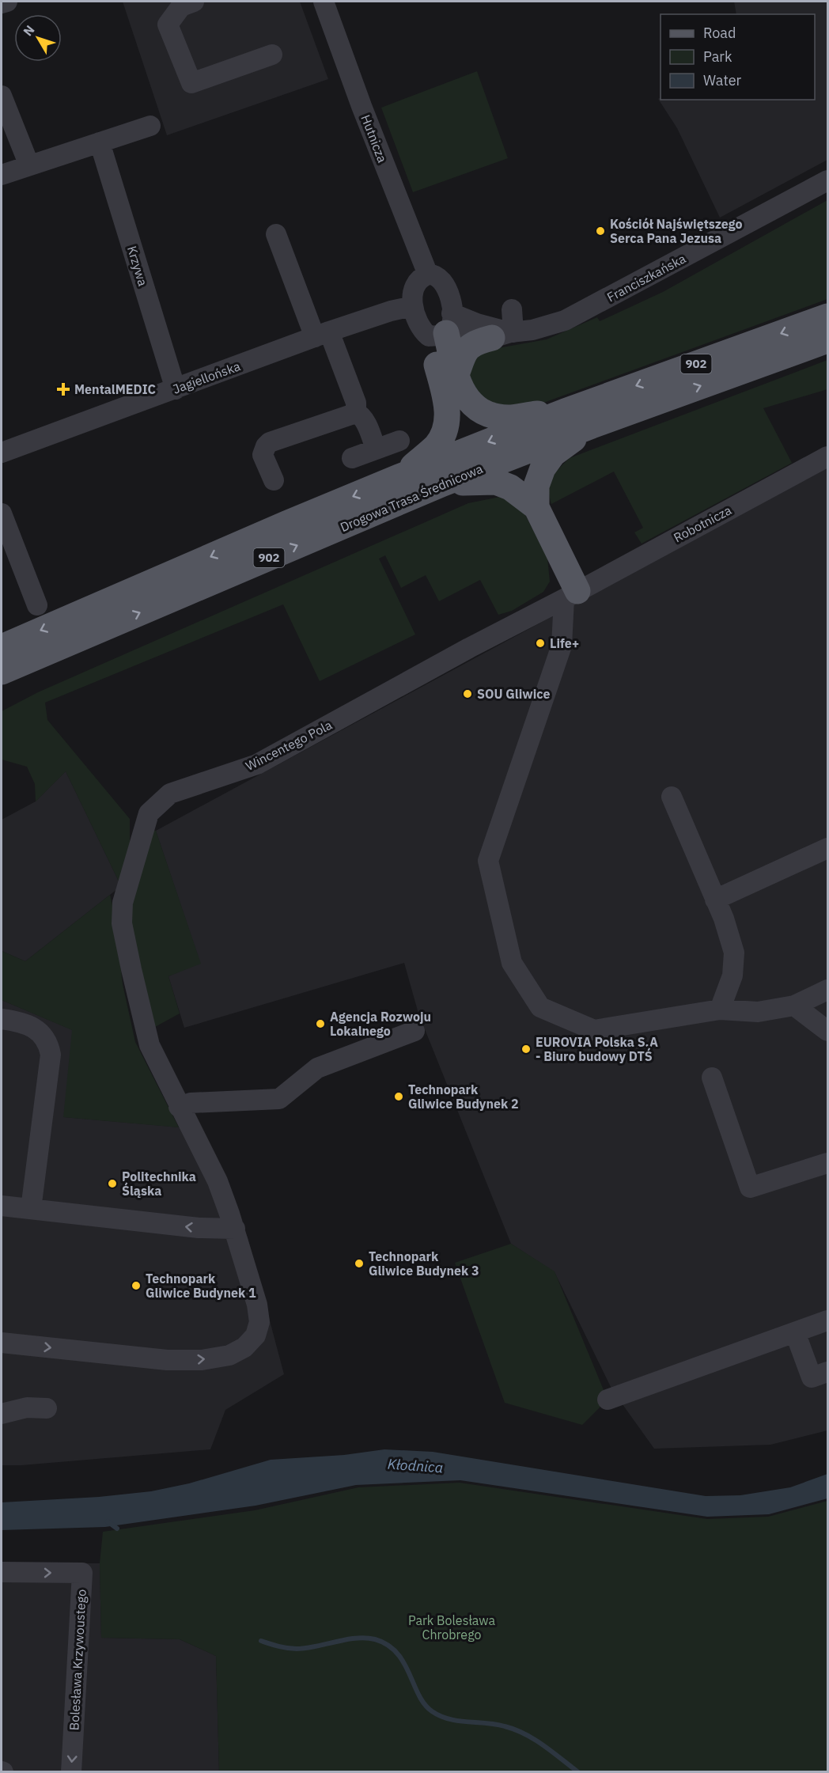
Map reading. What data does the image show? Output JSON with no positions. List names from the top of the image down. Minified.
{"streets":{"main road":["902","Drogowa Trasa Średnicowa"],"street":["Hutnicza","Krzywa","Franciszkańska","Jagiellońska","Robotnicza","Wincentego Pola","Bolesława Krzywoustego"]},"crossings":[["Krzywa","Jagiellońska"],["Robotnicza","Wincentego Pola"]],"water":["Kłodnica"],"parks":["Park Bolesława Chrobrego"],"places":{"other":["Kościół Najświętszego Serca Pana Jezusa","Life+","SOU Gliwice","Agencja Rozwoju Lokalnego","EUROVIA Polska S.A - Biuro budowy DTŚ","Technopark Gliwice Budynek 2","Politechnika Śląska","Technopark Gliwice Budynek 3","Technopark Gliwice Budynek 1"],"health":["MentalMEDIC"]},"legend":["Road","Park","Water"],"north":"top left"}
